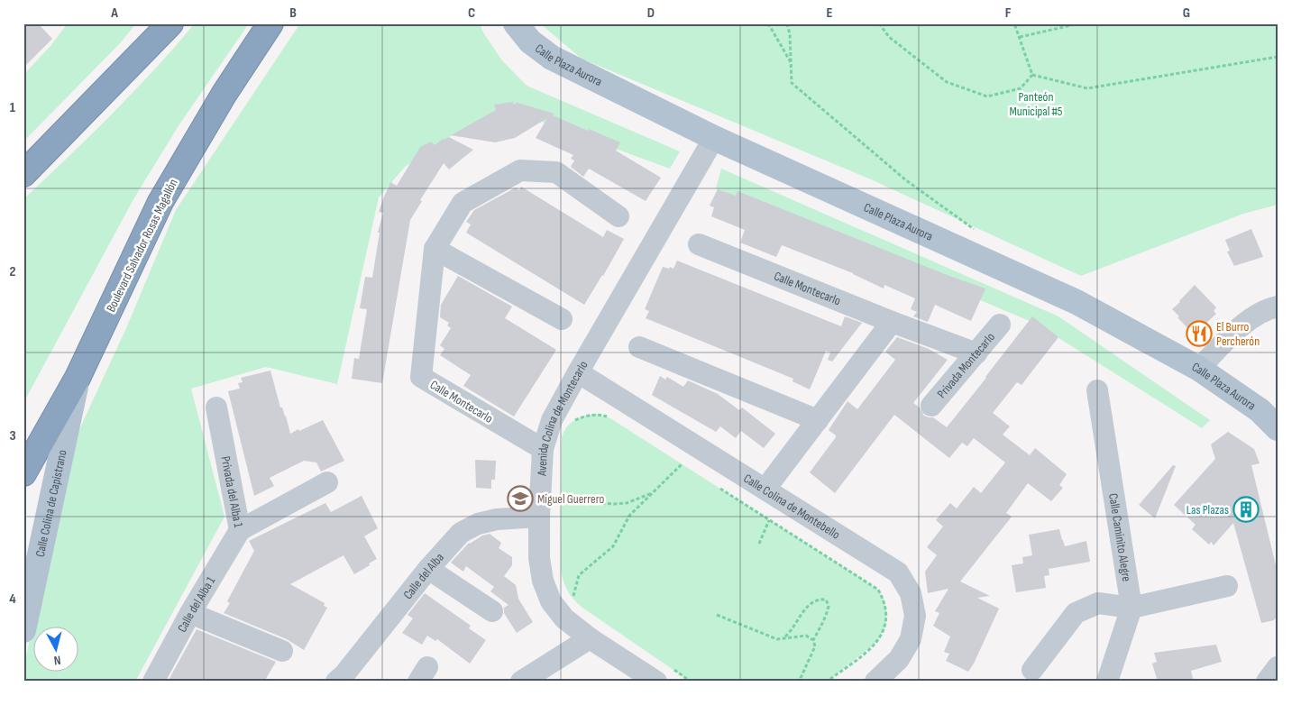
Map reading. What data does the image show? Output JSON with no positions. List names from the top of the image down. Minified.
{"streets":{"highway":["Boulevard Salvador Rosas Magallón"],"main road":["Calle Plaza Aurora","Calle Colina de Capistrano"],"street":["Calle Montecarlo","Privada Montecarlo","Avenida Colina de Montecarlo","Privada del Alba 1","Calle Colina de Montebello","Calle Caminito Alegre","Calle del Alba","Calle del Alba 1"]},"crossings":[["Calle Plaza Aurora","Avenida Colina de Montecarlo"],["Boulevard Salvador Rosas Magallón","Calle Colina de Capistrano"],["Calle Montecarlo","Privada Montecarlo"],["Calle Montecarlo","Avenida Colina de Montecarlo"],["Avenida Colina de Montecarlo","Calle Colina de Montebello"],["Avenida Colina de Montecarlo","Calle del Alba"],["Privada del Alba 1","Calle del Alba 1"]],"parks":["Panteón Municipal #5"],"places":{"restaurant":["El Burro Percherón"],"school or university":["Miguel Guerrero"],"building":["Las Plazas"]},"north":"bottom","grid":{"columns":["A","B","C","D","E","F","G"],"rows":["1","2","3","4"]}}
